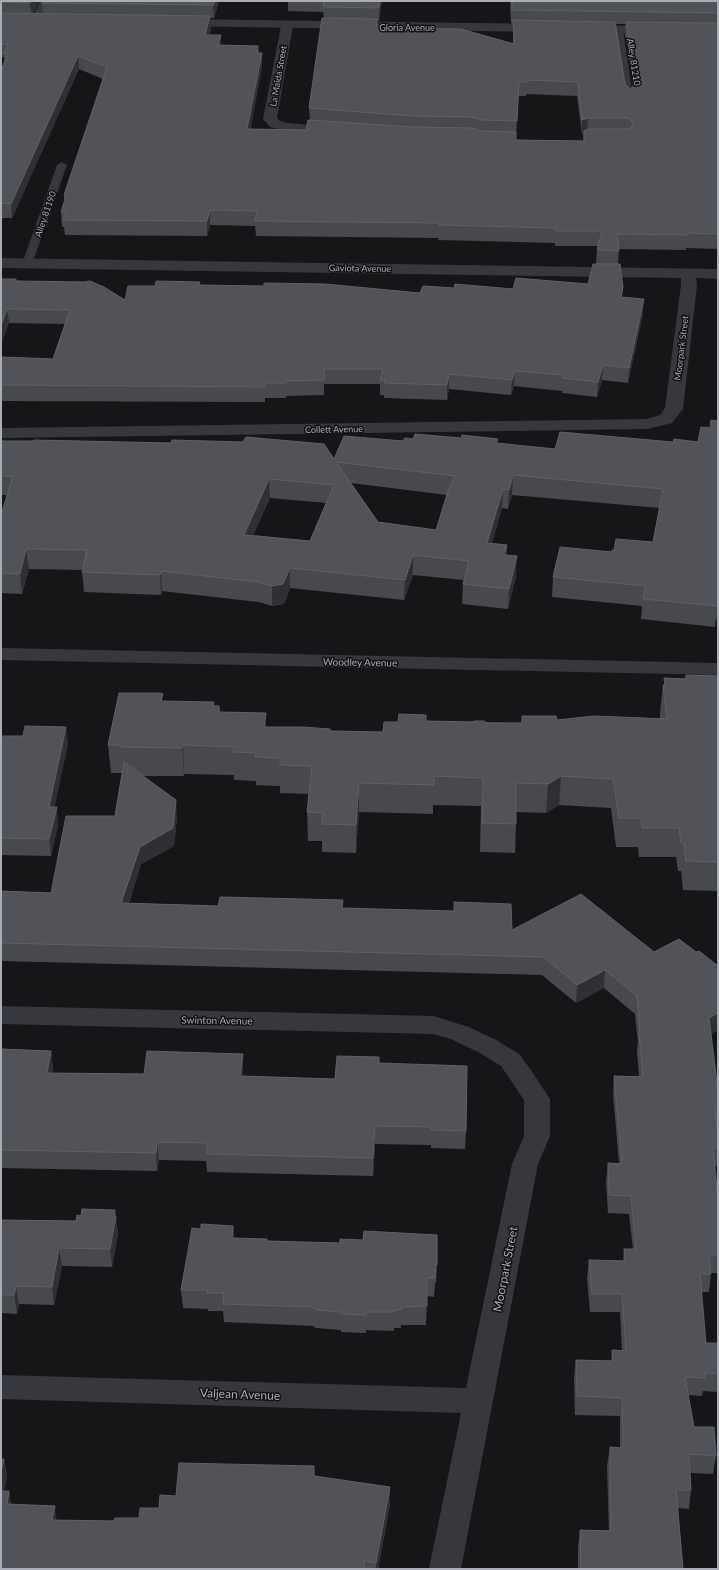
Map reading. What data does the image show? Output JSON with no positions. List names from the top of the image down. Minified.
{"streets":{"street":["Gloria Avenue","La Maida Street","Gaviota Avenue","Moorpark Street","Collett Avenue","Woodley Avenue","Swinton Avenue","Valjean Avenue"],"lane":["Alley 81210","Alley 81190"]},"crossings":[["Gloria Avenue","La Maida Street"],["Alley 81190","Gaviota Avenue"],["Gaviota Avenue","Moorpark Street"],["Moorpark Street","Collett Avenue"],["Moorpark Street","Swinton Avenue"],["Moorpark Street","Valjean Avenue"]]}
